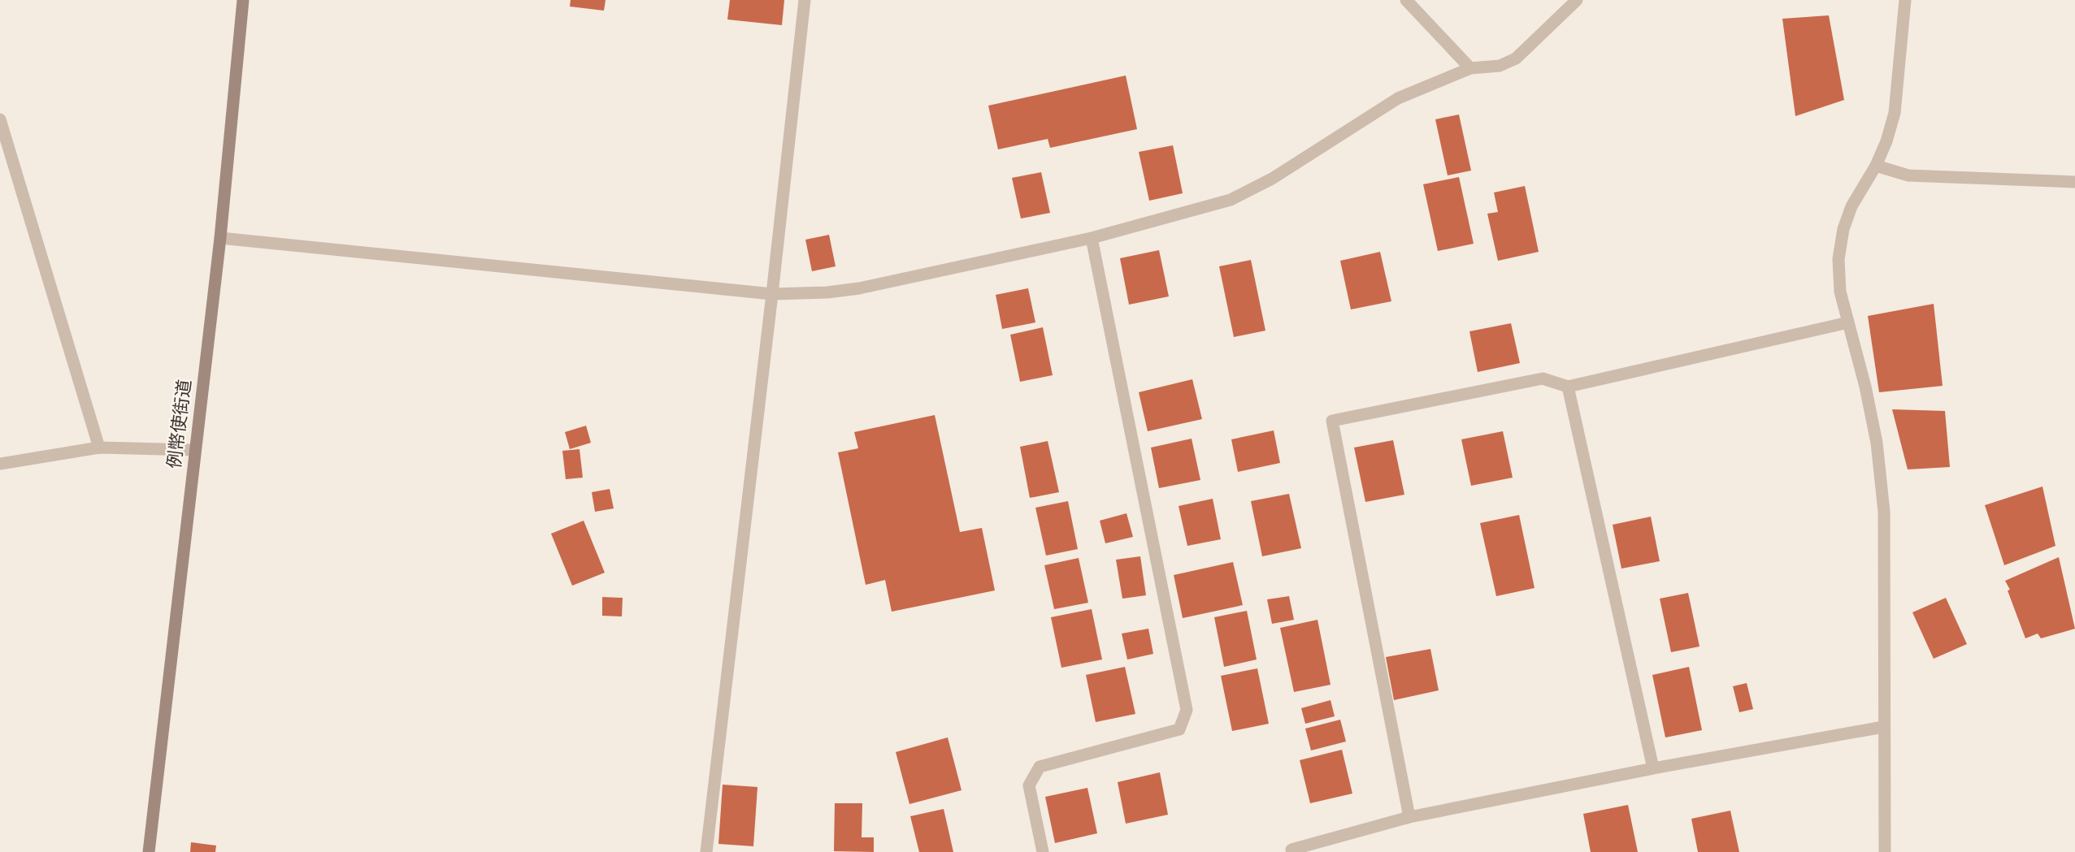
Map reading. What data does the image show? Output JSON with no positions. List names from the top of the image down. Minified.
{"streets":{"main road":["例幣使街道"]}}
